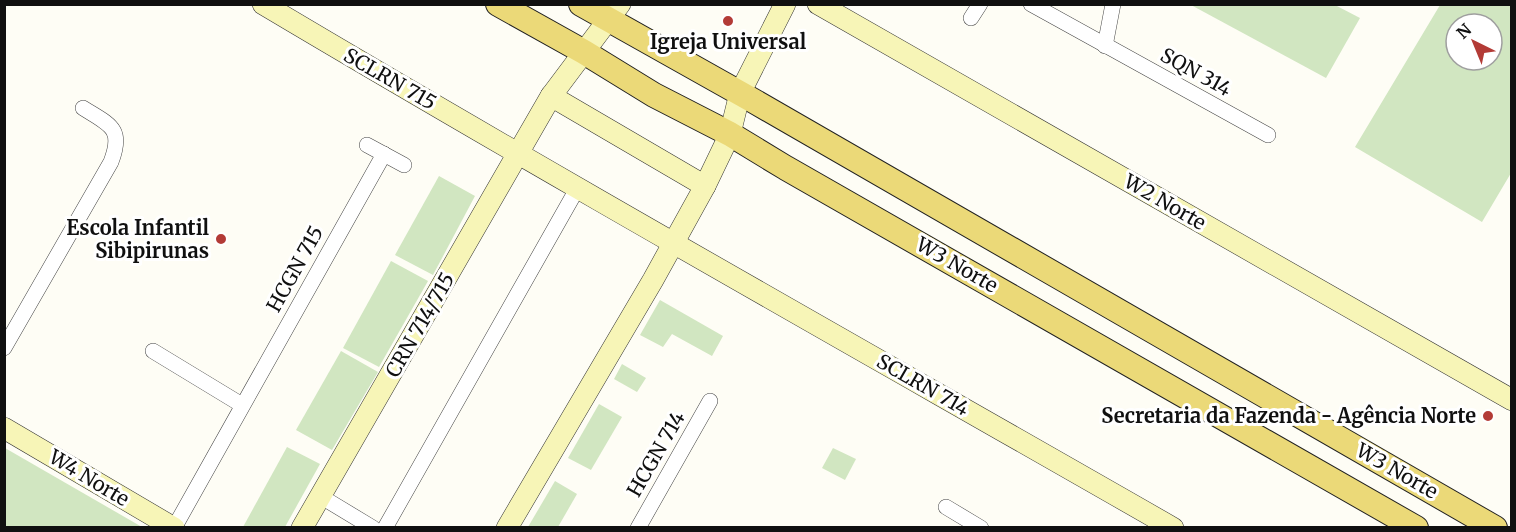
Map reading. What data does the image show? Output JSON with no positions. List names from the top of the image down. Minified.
{"streets":{"main road":["W3 Norte"],"street":["SQN 314","SCLRN 715","W2 Norte","HCGN 715","CRN 714/715","SCLRN 714","HCGN 714","W4 Norte"]},"crossings":[["SCLRN 715","CRN 714/715"],["W3 Norte","CRN 714/715"],["HCGN 715","W4 Norte"]],"places":["Igreja Universal","Escola Infantil Sibipirunas","Secretaria da Fazenda - Agência Norte"],"north":"top left"}
